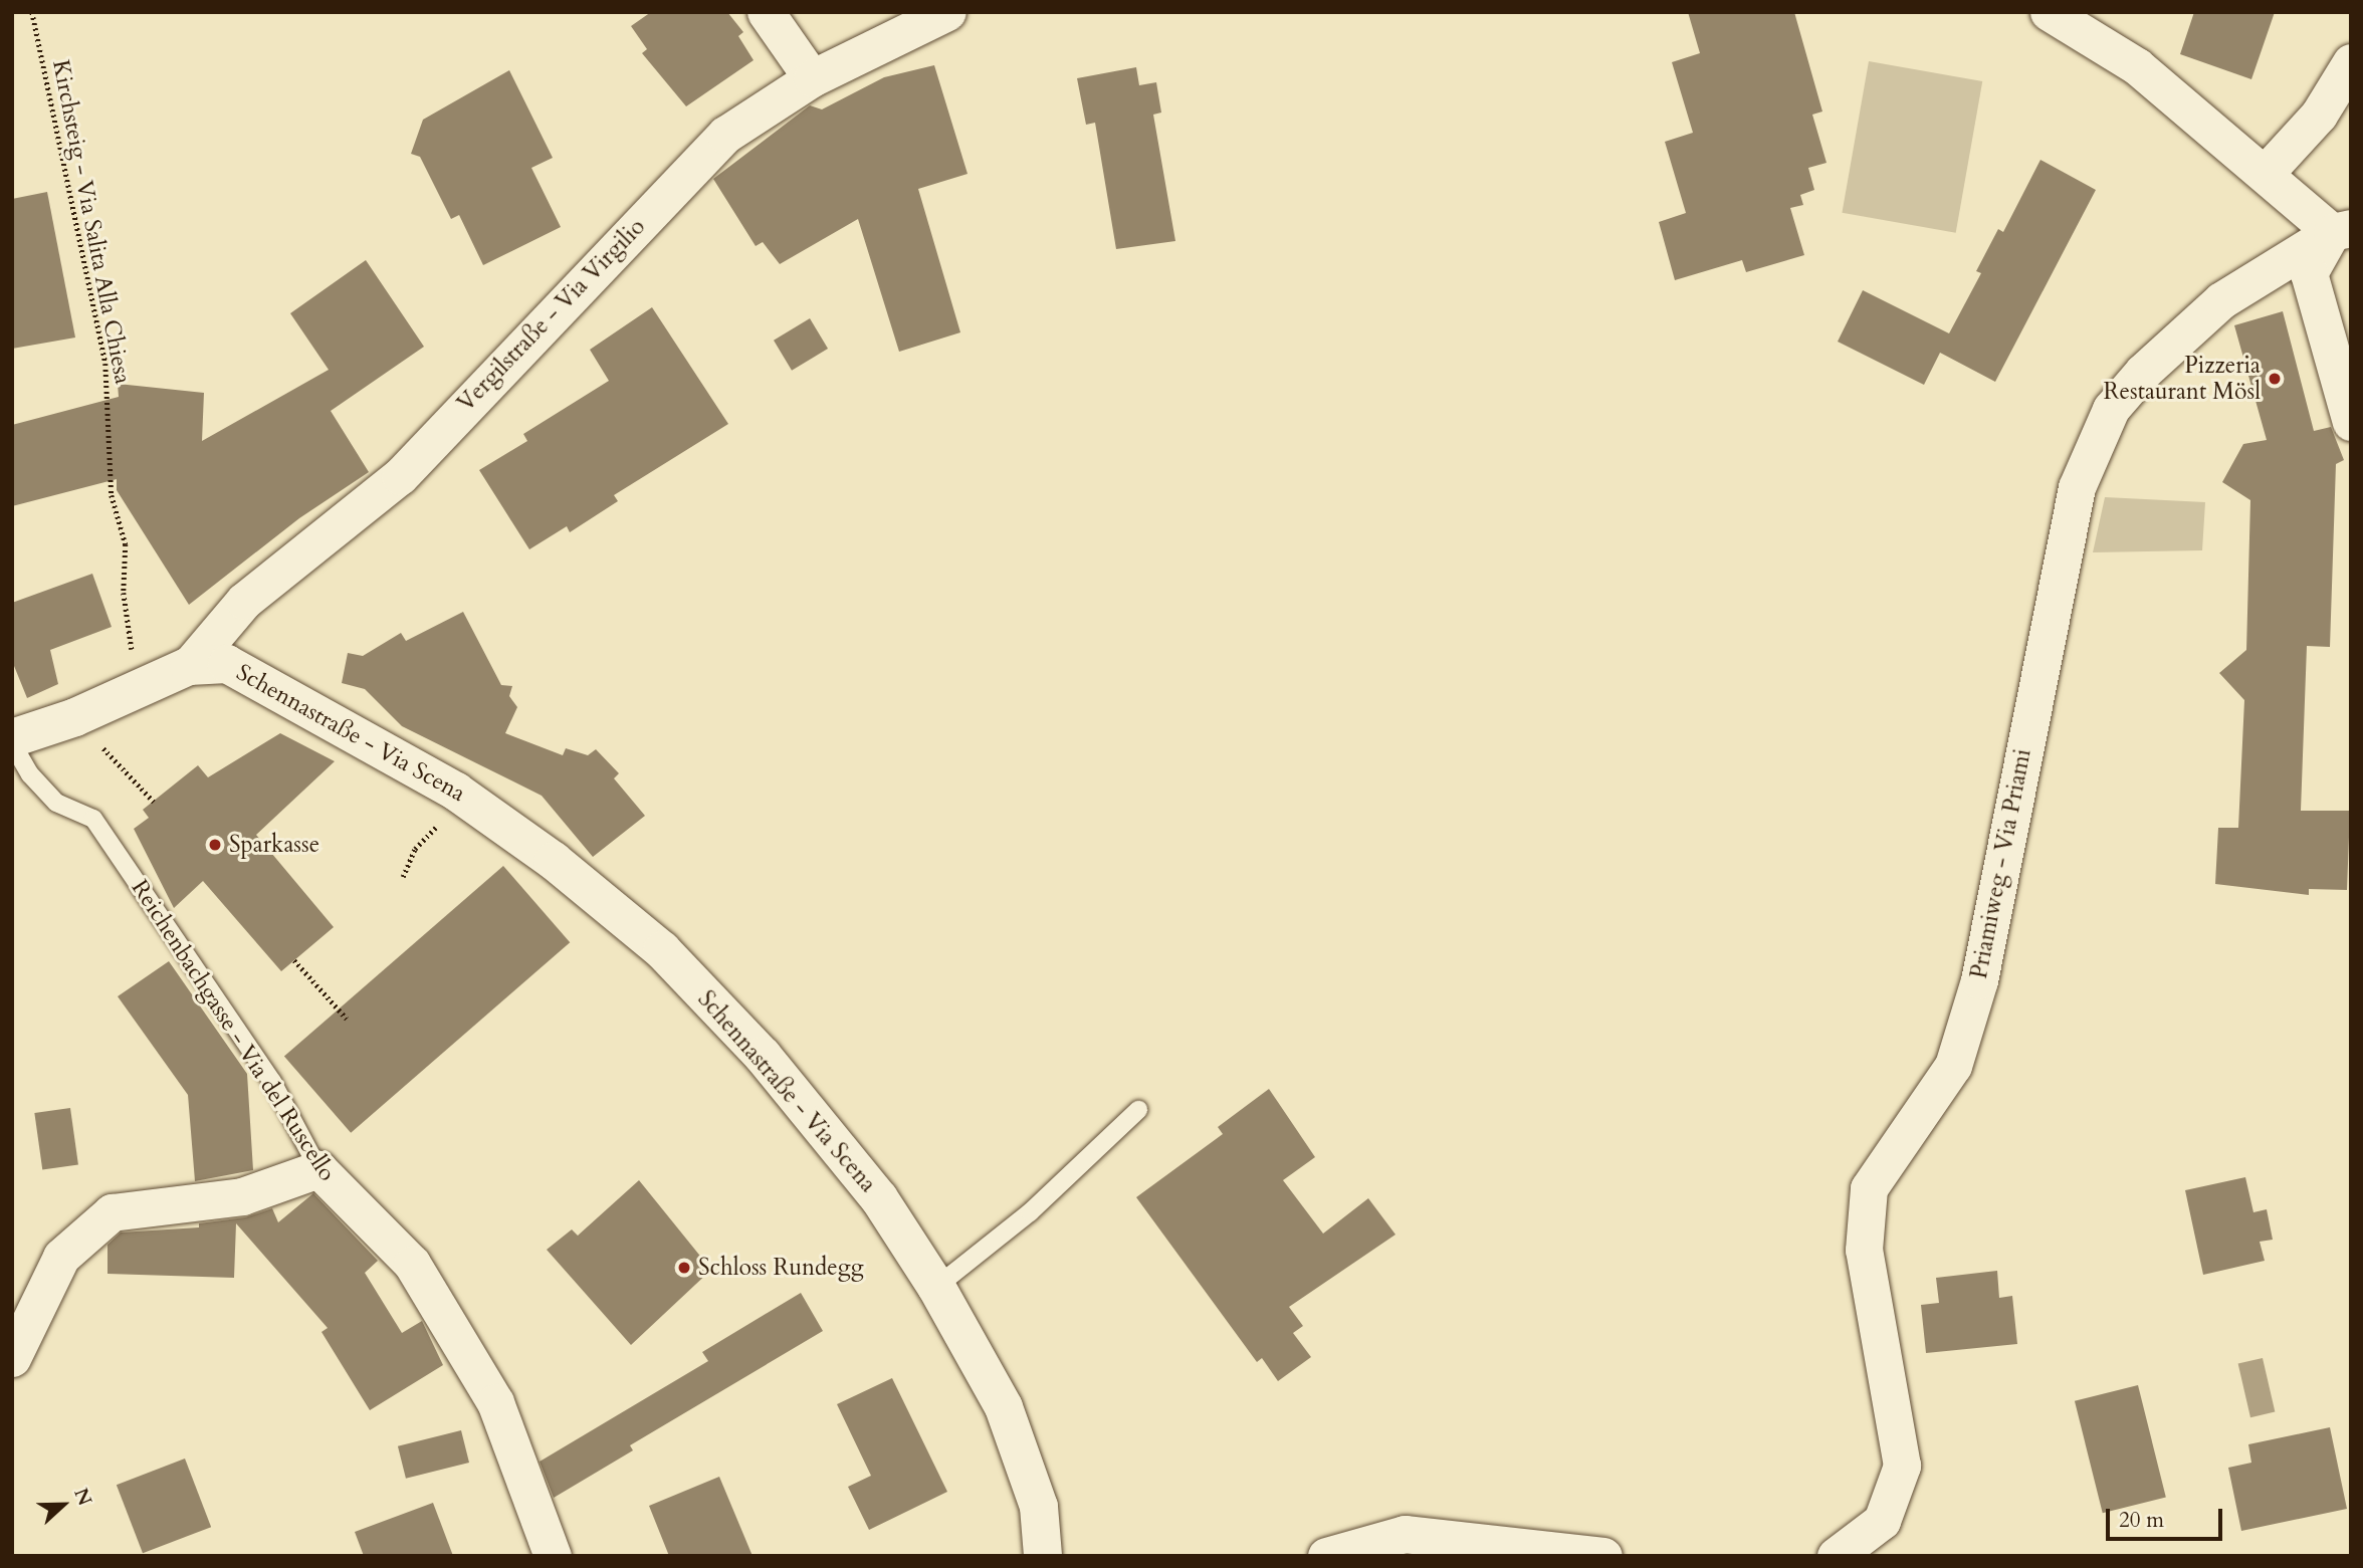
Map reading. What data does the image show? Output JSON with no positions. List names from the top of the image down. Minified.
{"streets":{"street":["Vergilstraße - Via Virgilio","Schennastraße - Via Scena","Priamiweg - Via Priami","Reichenbachgasse - Via del Ruscello"],"path":["Kirchsteig - Via Salita Alla Chiesa"]},"crossings":[["Vergilstraße - Via Virgilio","Schennastraße - Via Scena"]],"places":["Pizzeria Restaurant Mösl","Sparkasse","Schloss Rundegg"],"scale_bar":"20 m","north":"right"}
